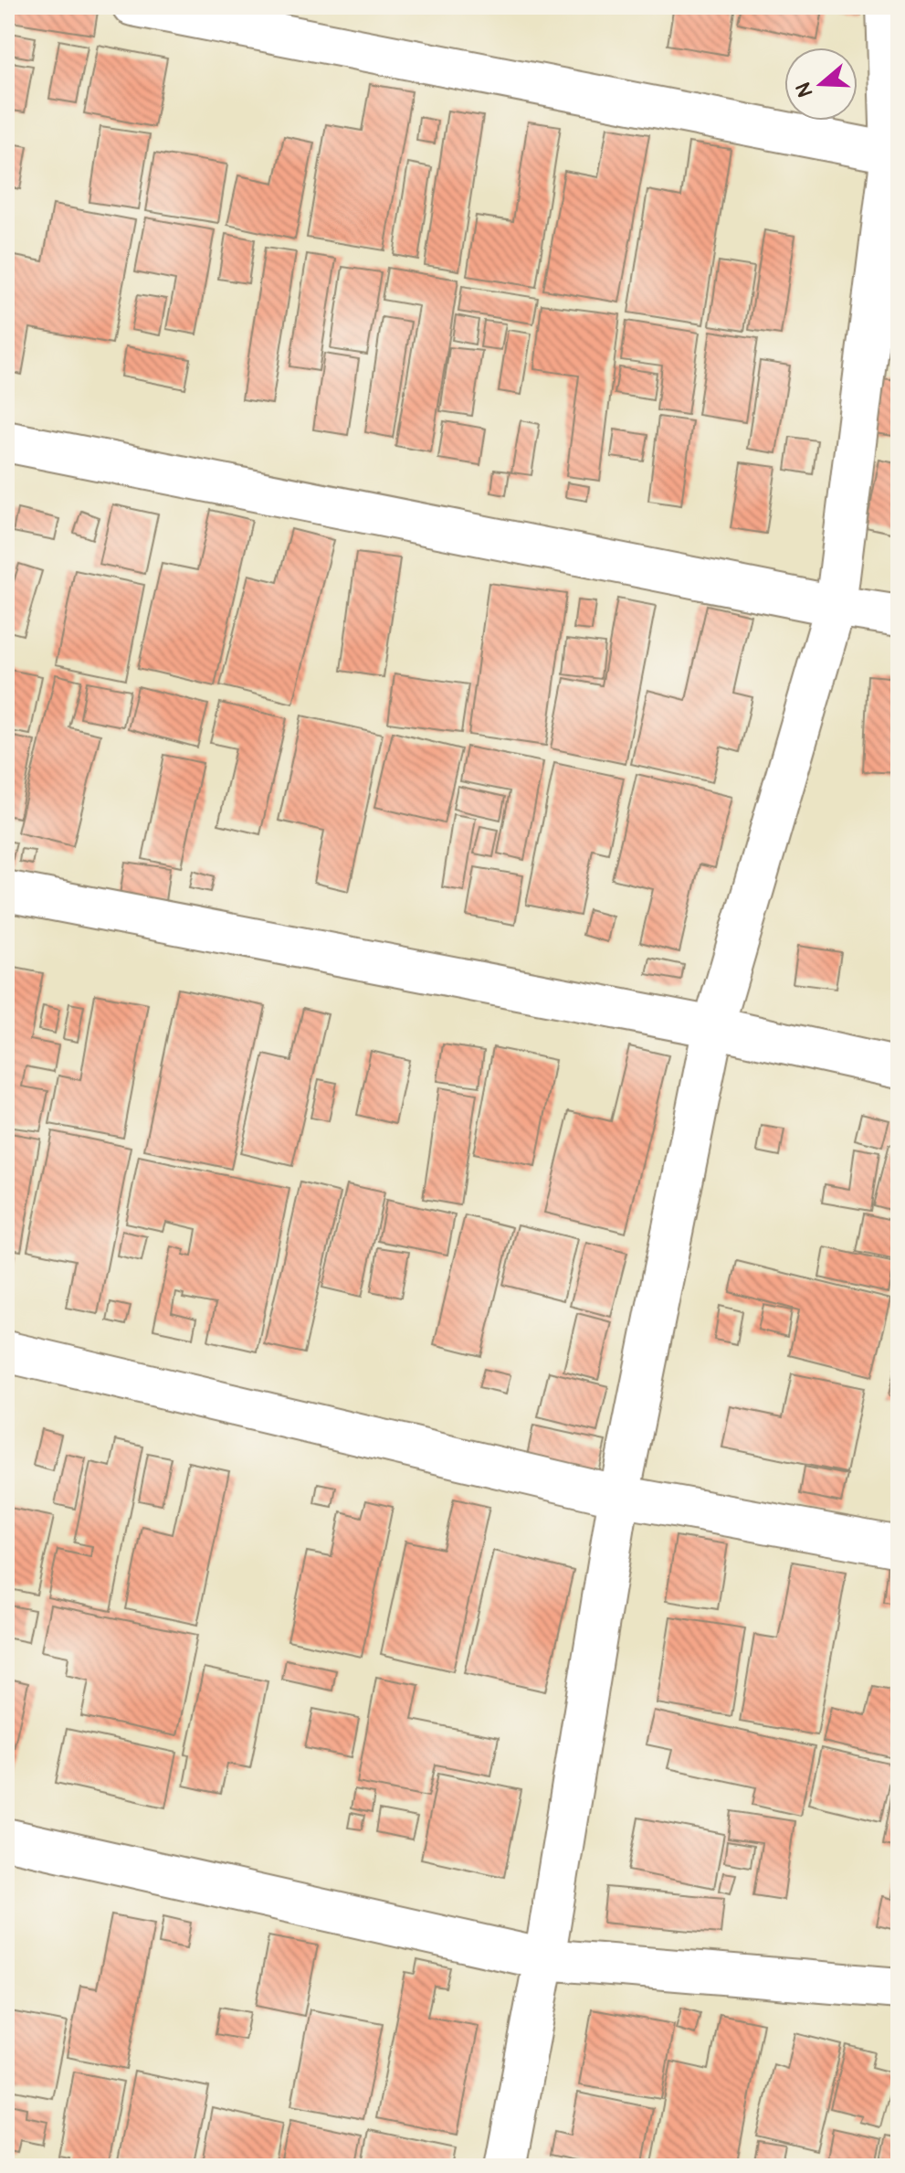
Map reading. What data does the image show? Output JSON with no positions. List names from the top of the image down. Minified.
{"north":"left"}
